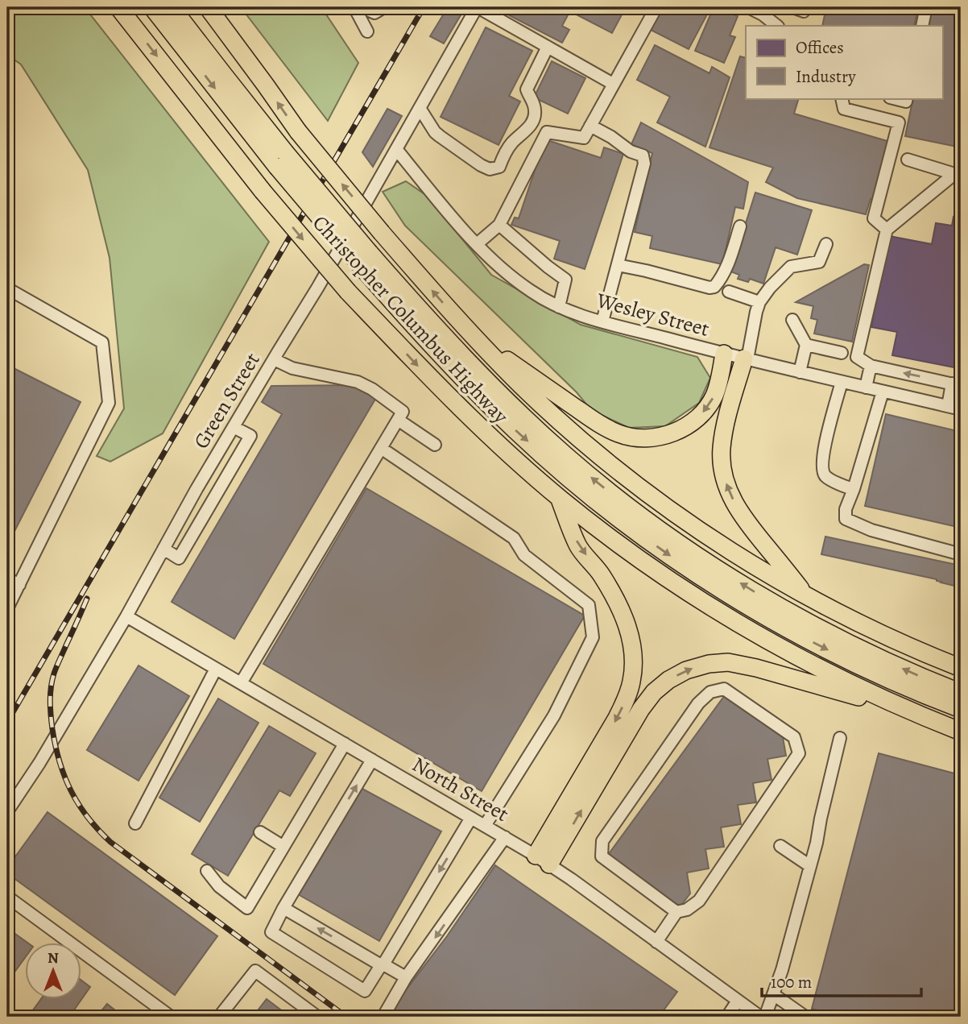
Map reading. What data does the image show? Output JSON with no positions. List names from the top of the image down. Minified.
{"streets":{"highway":["Christopher Columbus Highway"],"street":["Wesley Street","Green Street","North Street"]},"crossings":[["Wesley Street","Green Street"],["Green Street","North Street"]],"legend":["Offices","Industry"],"scale_bar":"100 m","north":"top"}
